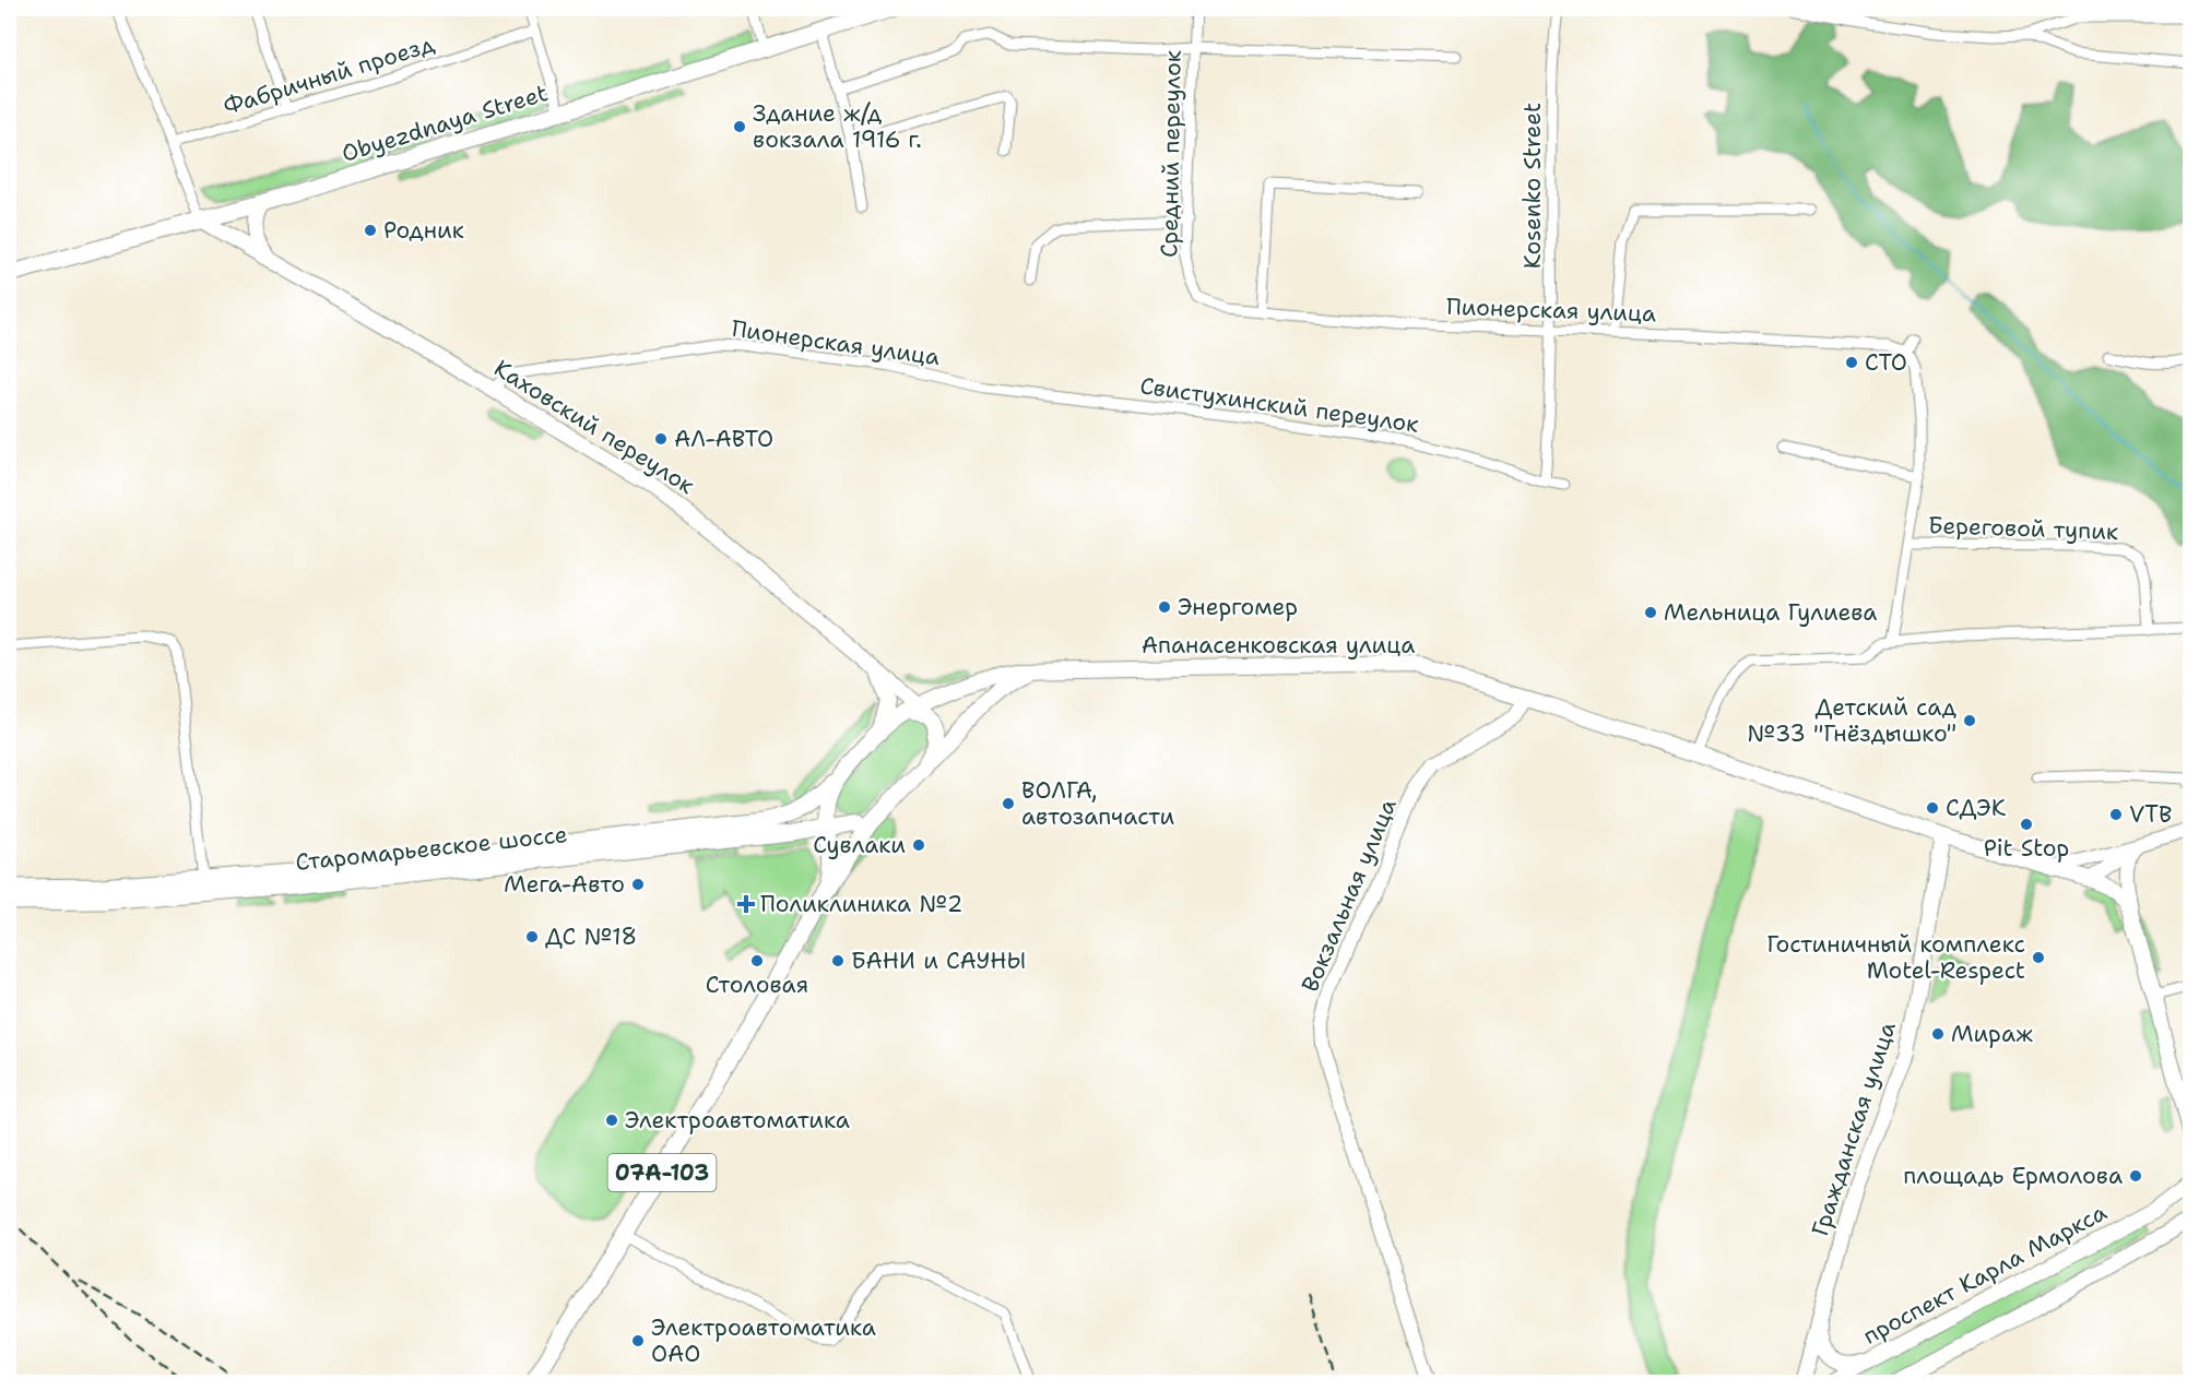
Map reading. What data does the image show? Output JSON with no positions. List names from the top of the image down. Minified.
{"streets":{"main road":["Obyezdnaya Street","Каховский переулок","Апанасенковская улица","Старомарьевское шоссе","Гражданская улица","07А-103","проспект Карла Маркса"],"street":["Фабричный проезд","Средний переулок","Kosenko Street","Пионерская улица","Свистухинский переулок","Береговой тупик","Вокзальная улица"]},"crossings":[["Obyezdnaya Street","Каховский переулок"],["Средний переулок","Пионерская улица"],["Kosenko Street","Пионерская улица"],["Kosenko Street","Свистухинский переулок"],["Пионерская улица","Свистухинский переулок"],["Пионерская улица","Каховский переулок"],["Апанасенковская улица","Вокзальная улица"],["Апанасенковская улица","Гражданская улица"],["Гражданская улица","проспект Карла Маркса"]],"places":{"other":["Здание ж/д вокзала 1916 г.","Родник","СТО","АЛ-АВТО","Энергомер","Мельница Гулиева","Детский сад №33 \"Гнёздышко\"","ВОЛГА, автозапчасти","СДЭК","VTB","Pit Stop","Сувлаки","Мега-Авто","ДС №18","Гостиничный комплекс Motel-Respect","Столовая","БАНИ и САУНЫ","Мираж","Электроавтоматика","площадь Ермолова","Электроавтоматика ОАО"],"health":["Поликлиника №2"]}}
